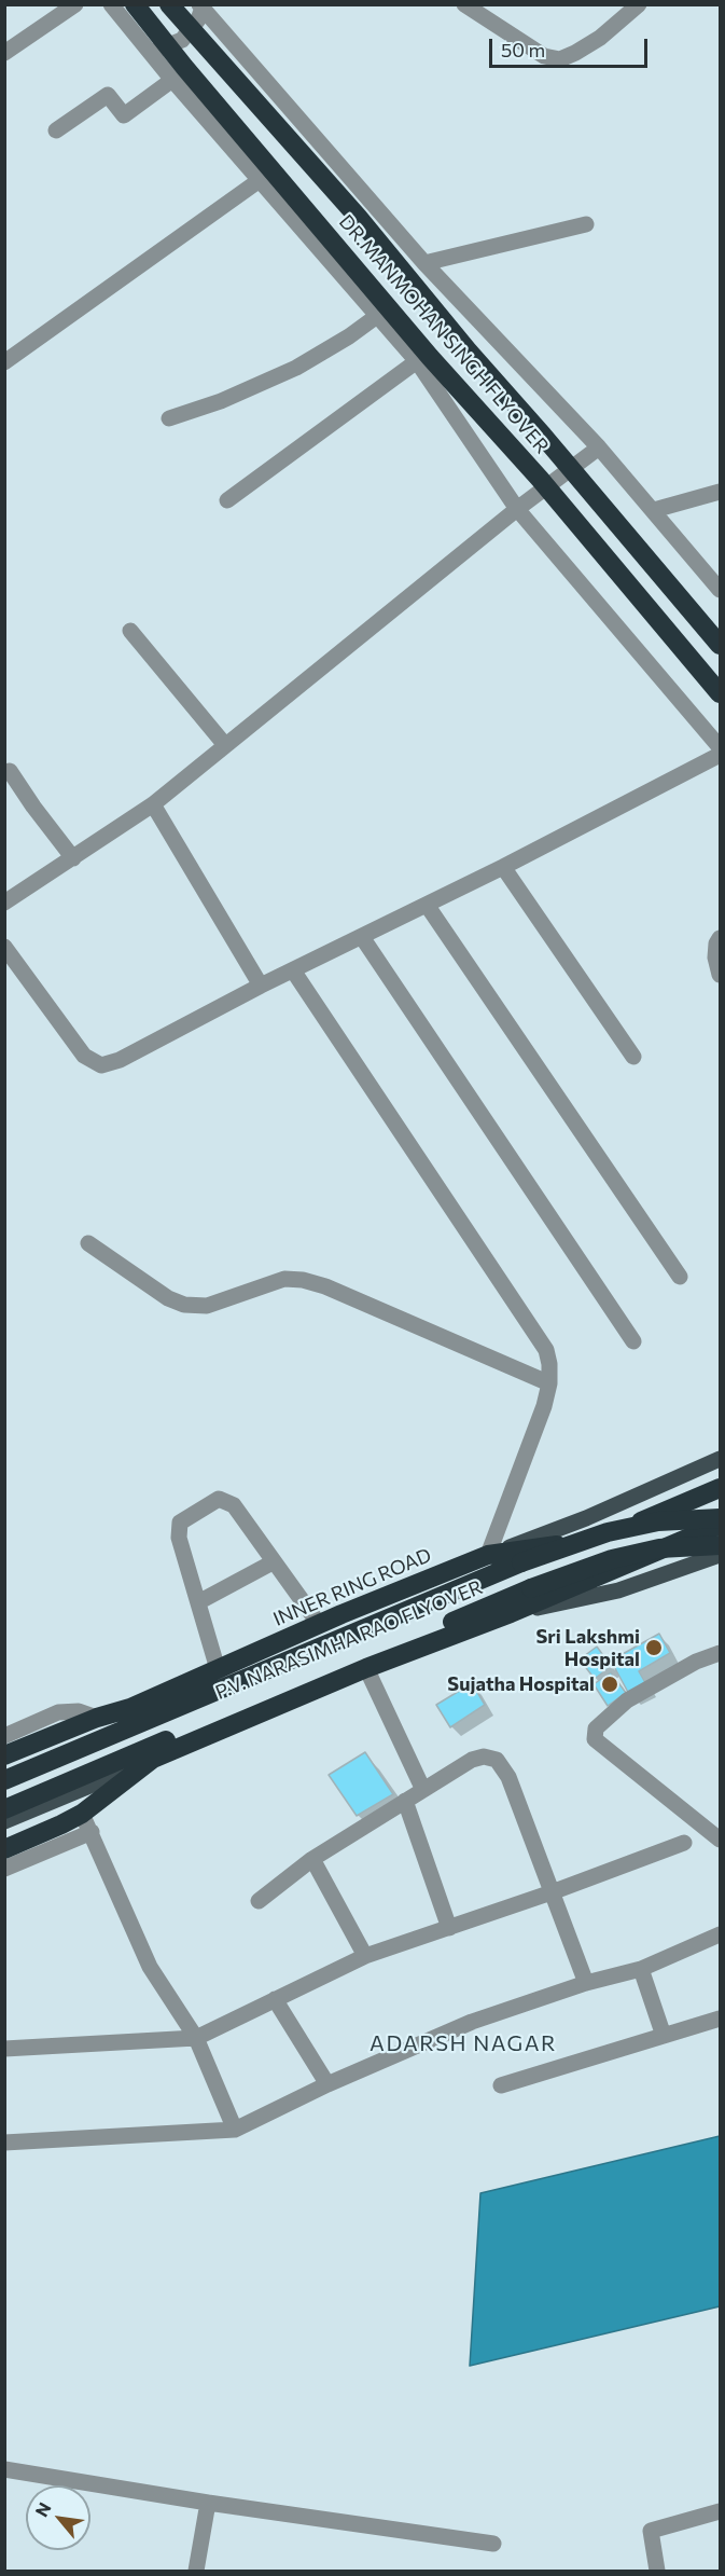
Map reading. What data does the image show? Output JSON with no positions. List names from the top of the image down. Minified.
{"streets":{"highway":["DR.MANMOHAN SINGH FLYOVER","INNER RING ROAD","P.V. NARASIMHA RAO FLYOVER"]},"districts":["ADARSH NAGAR"],"places":["Sri Lakshmi Hospital","Sujatha Hospital"],"scale_bar":"50 m","north":"top left"}
